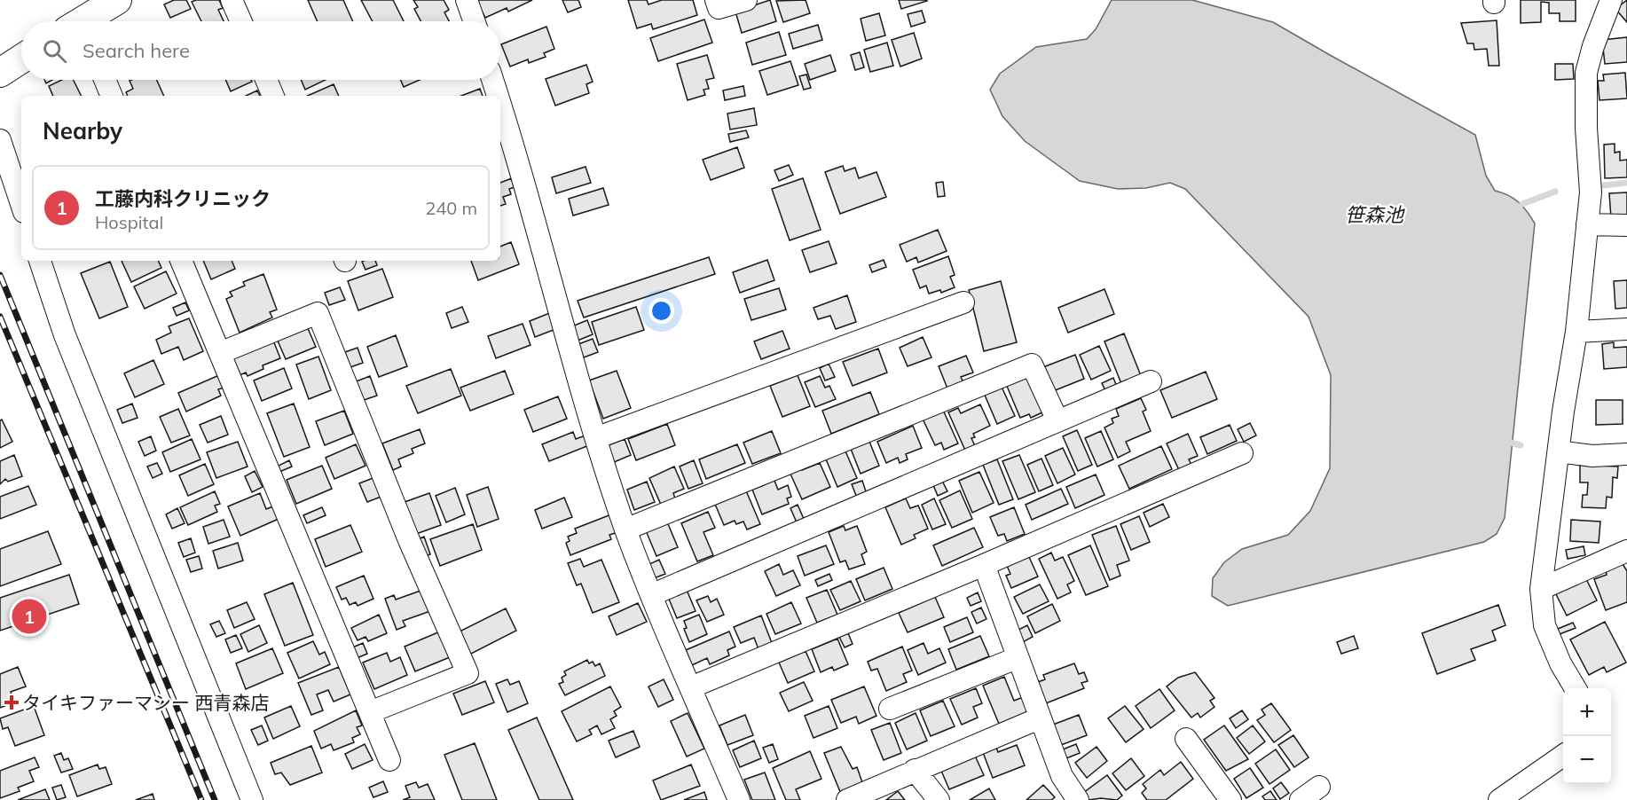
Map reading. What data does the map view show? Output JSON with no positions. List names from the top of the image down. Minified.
{"water":["笹森池"],"places":{"health":["タイキファーマシー 西青森店"]},"page":{"search":"Search here","heading":"Nearby","list":[{"mark":"1","name":"工藤内科クリニック","note":"Hospital","value":"240 m"}],"pins":"1","map_buttons":["+","−"]}}
